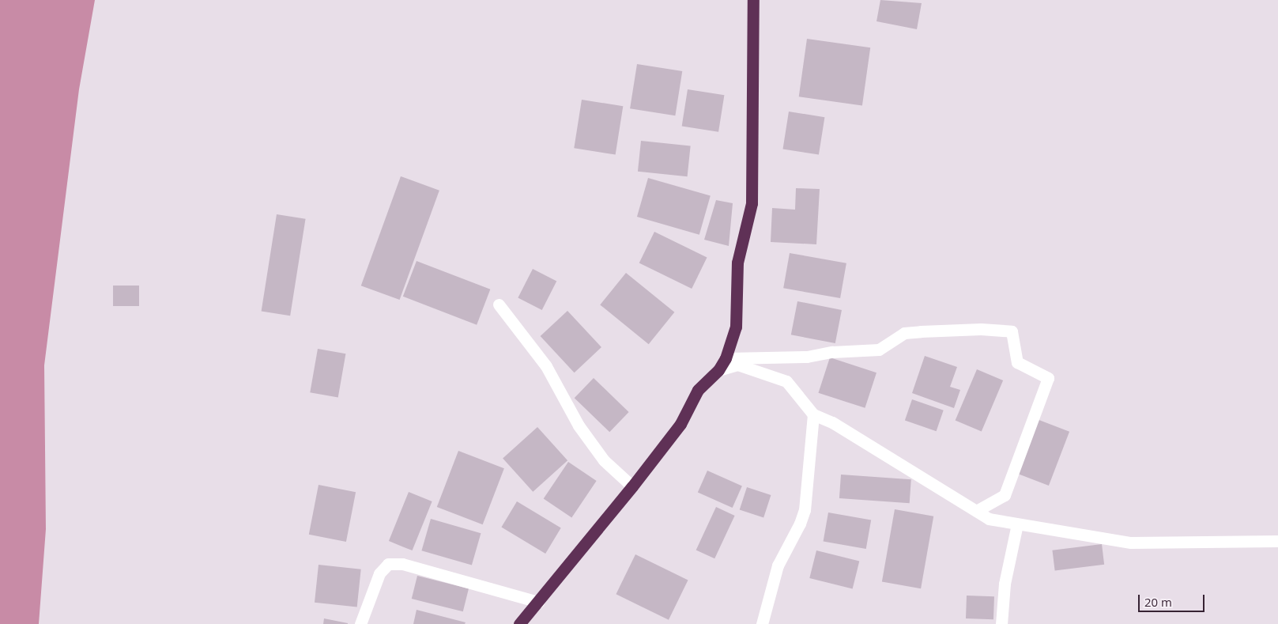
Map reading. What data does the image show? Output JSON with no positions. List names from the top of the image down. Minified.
{"scale_bar":"20 m"}
